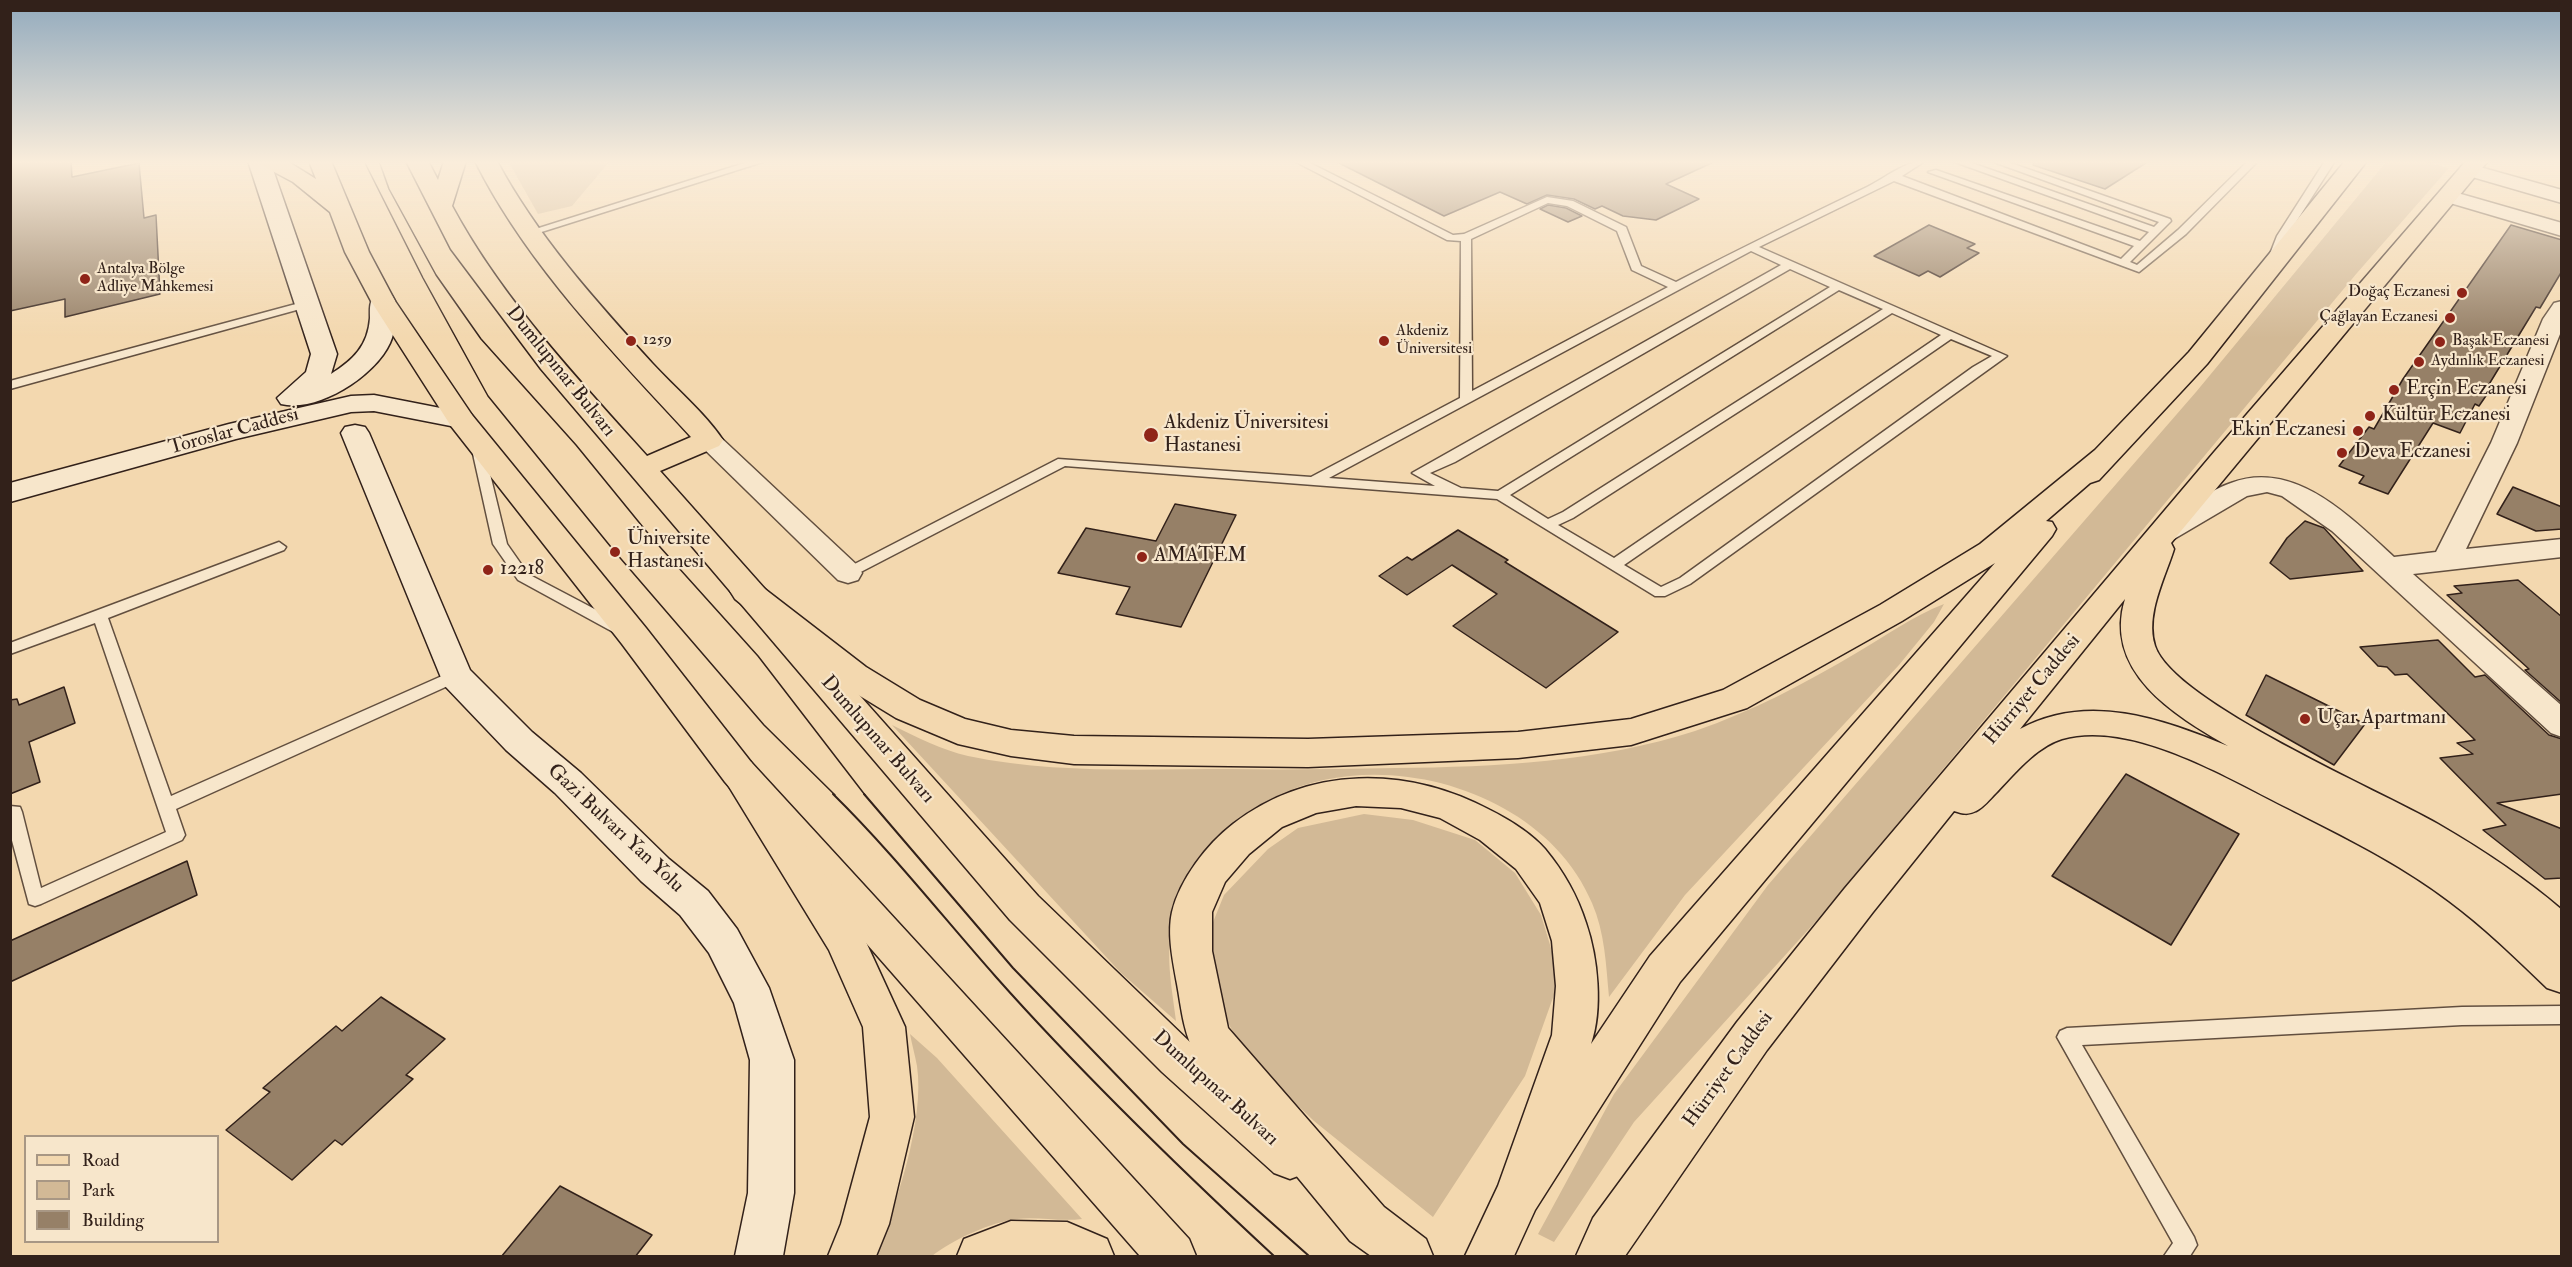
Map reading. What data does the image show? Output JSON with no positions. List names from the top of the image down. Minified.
{"streets":{"main road":["Dumlupınar Bulvarı","Toroslar Caddesi","Hürriyet Caddesi","Gazi Bulvarı Yan Yolu"]},"places":["Antalya Bölge Adliye Mahkemesi","Doğaç Eczanesi","Çağlayan Eczanesi","1259","Akdeniz Üniversitesi","Başak Eczanesi","Aydınlık Eczanesi","Erçin Eczanesi","Kültür Eczanesi","Ekin Eczanesi","Akdeniz Üniversitesi Hastanesi","Deva Eczanesi","Üniversite Hastanesi","AMATEM","12218","Uçar Apartmanı"],"legend":["Road","Park","Building"]}
